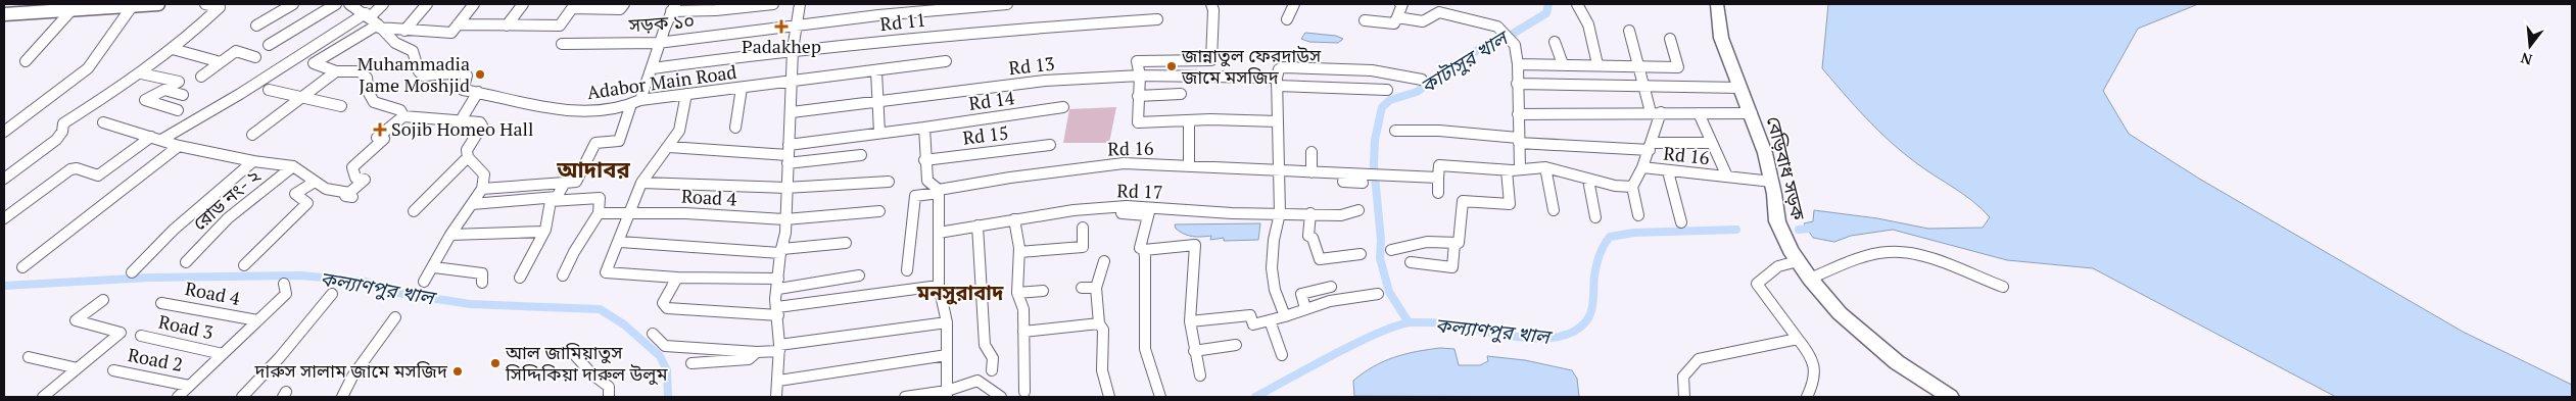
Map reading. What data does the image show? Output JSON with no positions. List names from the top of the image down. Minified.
{"streets":{"highway":["বেড়িবাধ সড়ক"],"street":["Rd 11","সড়ক ১০","Rd 13","Adabor Main Road","Rd 14","Rd 15","Rd 16","Rd 17","Road 4","রোড নং- ২","Road 3","Road 2"]},"crossings":[["Rd 16","বেড়িবাধ সড়ক"]],"districts":["আদাবর","মনসুরাবাদ"],"water":["কাটাসুর খাল","কল্যাণপুর খাল"],"places":{"health":["Padakhep","Sojib Homeo Hall"],"other":["জান্নাতুল ফেরদাউস জামে মসজিদ","Muhammadia Jame Moshjid","আল জামিয়াতুস সিদ্দিকিয়া দারুল উলুম","দারুস সালাম জামে মসজিদ"]},"north":"bottom"}
